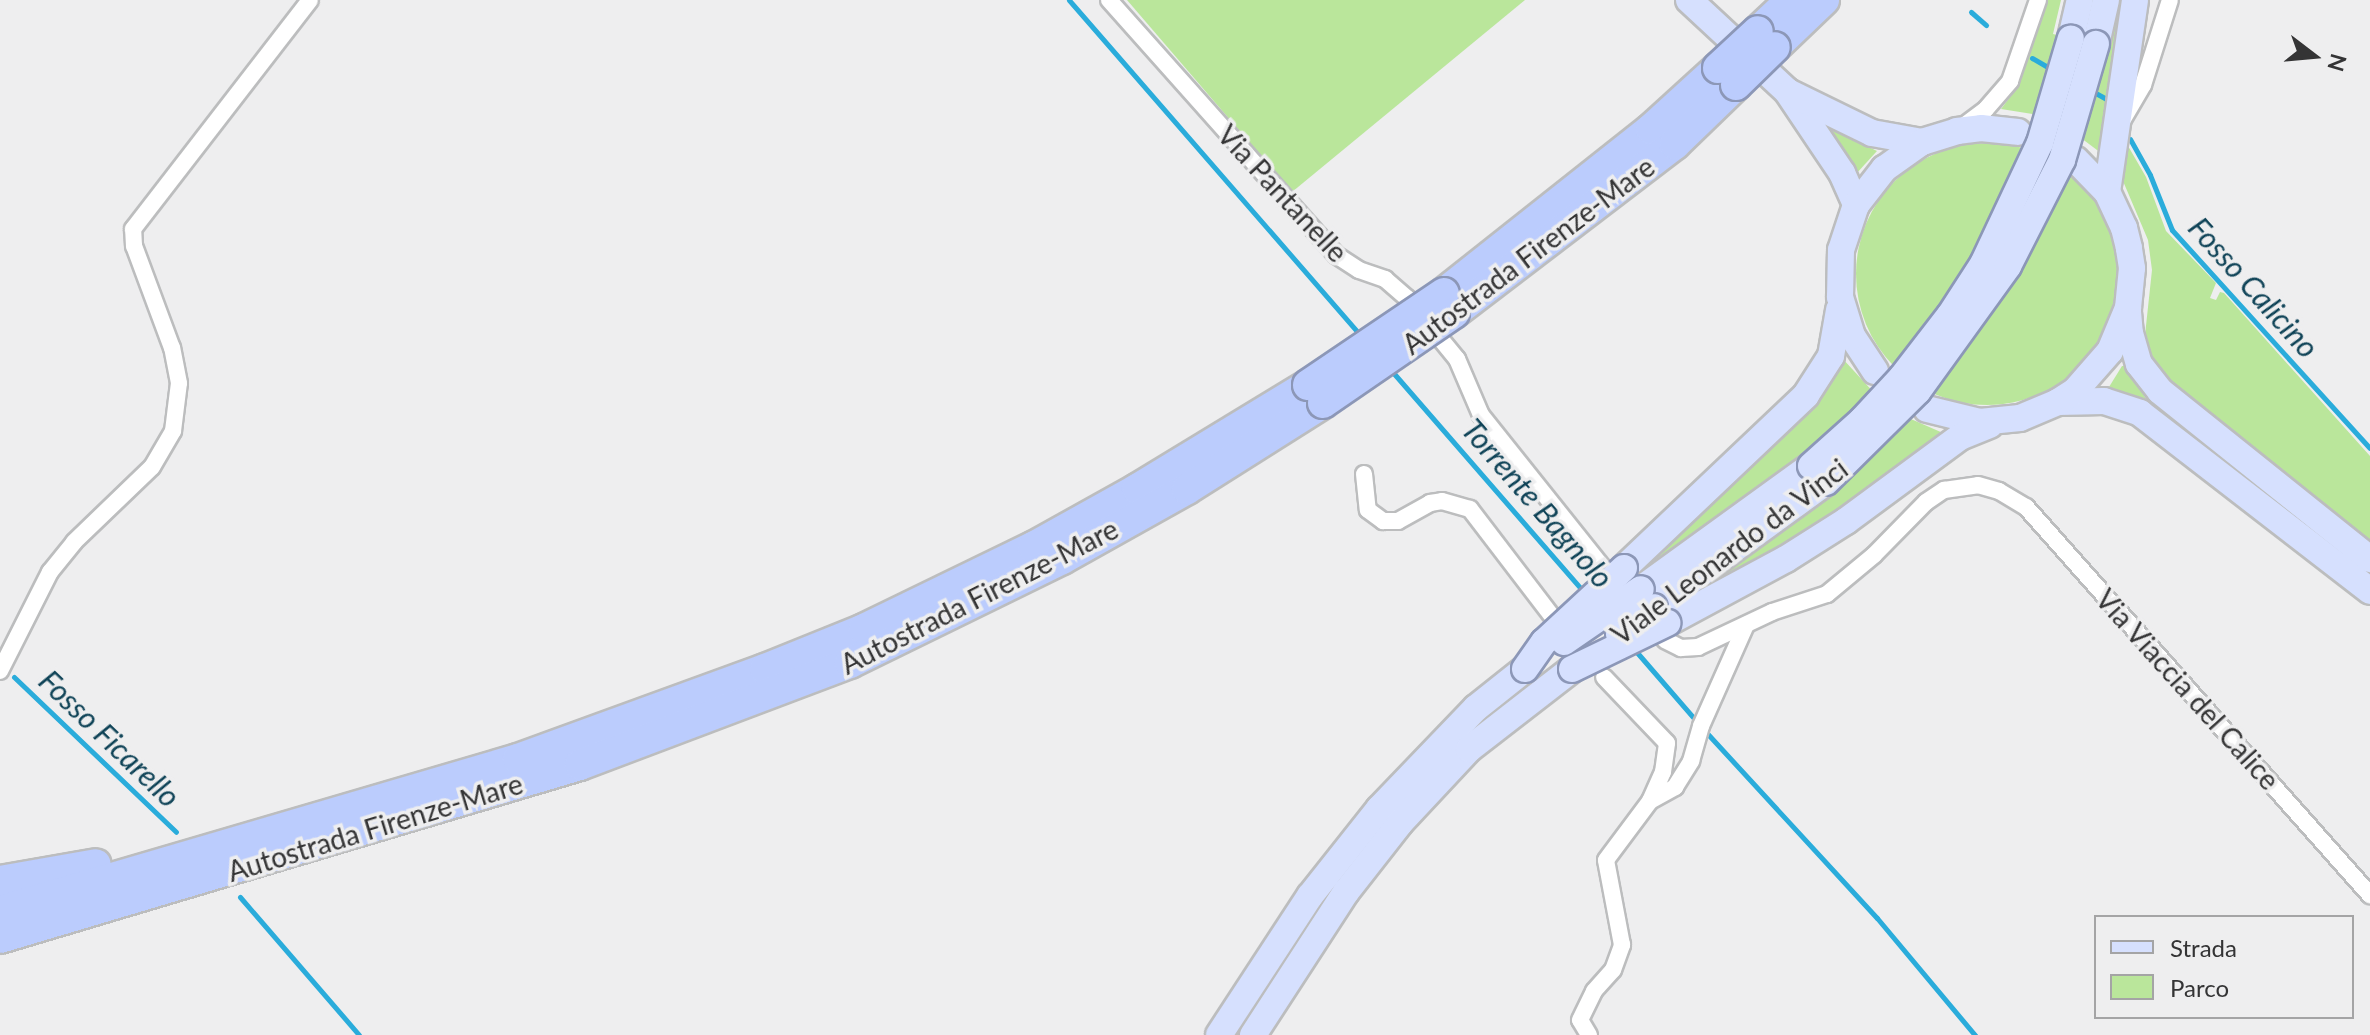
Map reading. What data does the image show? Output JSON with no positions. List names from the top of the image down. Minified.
{"streets":{"highway":["Autostrada Firenze-Mare"],"main road":["Viale Leonardo da Vinci"],"street":["Via Pantanelle","Via Viaccia del Calice"]},"water":["Fosso Calicino","Torrente Bagnolo","Fosso Ficarello"],"legend":["Strada","Parco"],"north":"right"}
